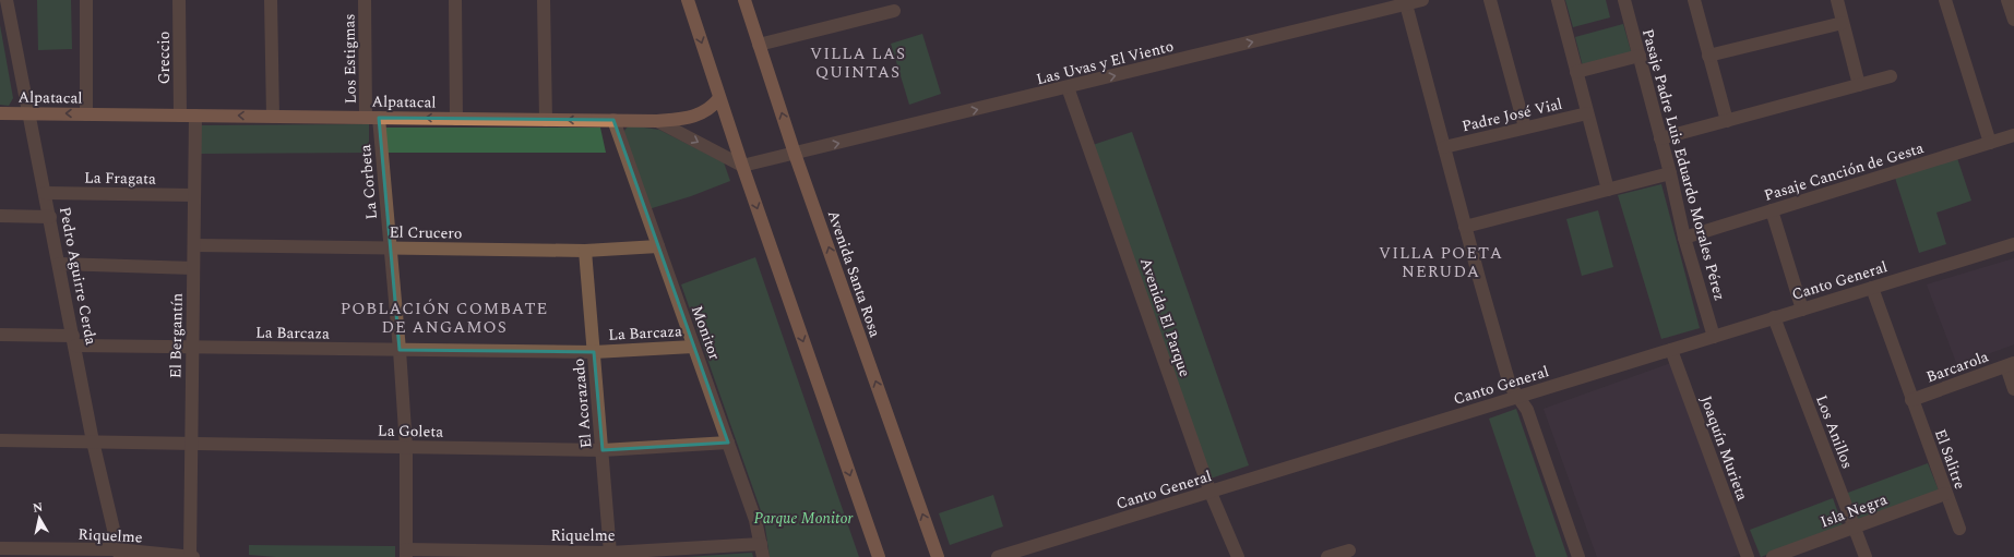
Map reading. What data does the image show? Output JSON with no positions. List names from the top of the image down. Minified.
{"streets":{"main road":["Alpatacal","Avenida Santa Rosa"],"street":["Greccio","Los Estigmas","Las Uvas y El Viento","Padre José Vial","Pasaje Padre Luis Eduardo Morales Pérez","Pasaje Canción de Gesta","La Fragata","La Corbeta","El Crucero","Pedro Aguirre Cerda","Canto General","Avenida El Parque","La Barcaza","Monitor","El Bergantín","Barcarola","El Acorazado","La Goleta","Los Anillos","Joaquín Murieta","El Salitre","Isla Negra","Riquelme"]},"crossings":[["Greccio","Alpatacal"],["Los Estigmas","Alpatacal"],["Los Estigmas","La Corbeta"],["Las Uvas y El Viento","Avenida Santa Rosa"],["Las Uvas y El Viento","Avenida El Parque"],["Alpatacal","La Corbeta"],["Alpatacal","Pedro Aguirre Cerda"],["Alpatacal","Monitor"],["Alpatacal","El Bergantín"],["Pasaje Padre Luis Eduardo Morales Pérez","Pasaje Canción de Gesta"],["Pasaje Padre Luis Eduardo Morales Pérez","Canto General"],["La Fragata","Pedro Aguirre Cerda"],["La Fragata","El Bergantín"],["La Corbeta","El Crucero"],["La Corbeta","La Barcaza"],["La Corbeta","La Goleta"],["La Corbeta","Riquelme"],["El Crucero","Monitor"],["El Crucero","El Bergantín"],["El Crucero","El Acorazado"],["Pedro Aguirre Cerda","La Barcaza"],["Pedro Aguirre Cerda","La Goleta"],["Pedro Aguirre Cerda","Riquelme"],["Canto General","Avenida El Parque"],["Canto General","Los Anillos"],["Canto General","Joaquín Murieta"],["Canto General","El Salitre"],["La Barcaza","Monitor"],["La Barcaza","El Bergantín"],["La Barcaza","El Acorazado"],["Monitor","La Goleta"],["Monitor","Riquelme"],["El Bergantín","La Goleta"],["El Bergantín","Riquelme"],["Barcarola","El Salitre"],["El Acorazado","La Goleta"],["El Acorazado","Riquelme"],["Los Anillos","Isla Negra"],["El Salitre","Isla Negra"]],"one_way":["Las Uvas y El Viento"],"districts":["VILLA LAS QUINTAS","VILLA POETA NERUDA","POBLACIÓN COMBATE DE ANGAMOS"],"parks":["Parque Monitor"],"north":"top"}
